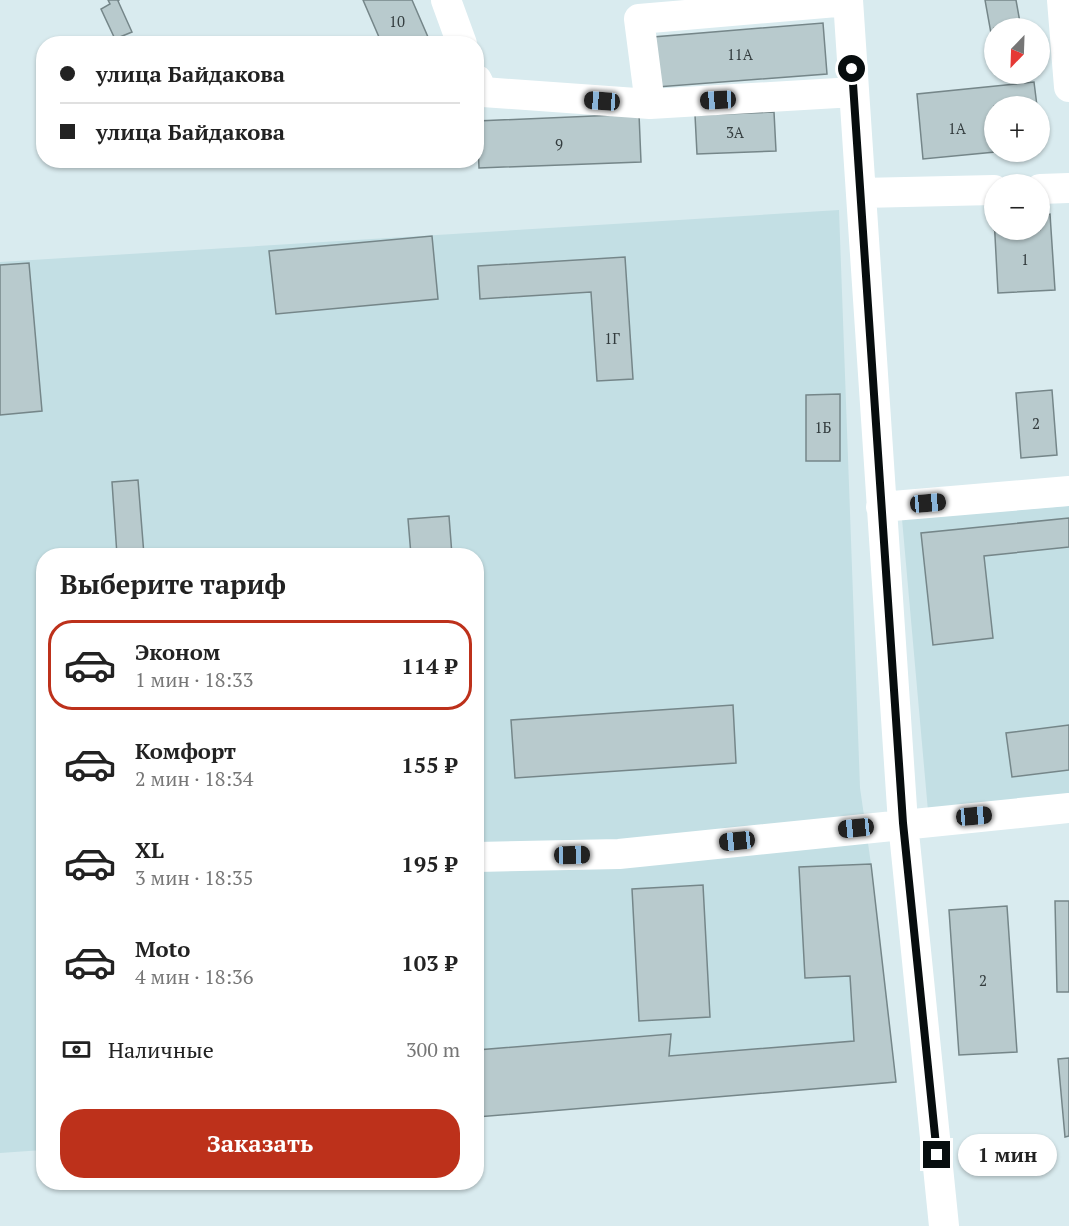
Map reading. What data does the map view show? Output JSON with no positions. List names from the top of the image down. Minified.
{"house_numbers":["10","11А","1А","3А","9","1","1Г","2","1Б","2"],"north":"bottom left","page":{"map_buttons":["+","−"],"banner":["улица Байдакова","улица Байдакова"],"heading":"Выберите тариф","list":[{"name":"Эконом","note":"1 мин · 18:33","value":"114 ₽"},{"name":"Комфорт","note":"2 мин · 18:34","value":"155 ₽"},{"name":"XL","note":"3 мин · 18:35","value":"195 ₽"},{"name":"Moto","note":"4 мин · 18:36","value":"103 ₽"}],"pay":["Наличные","300 m"],"buttons":"Заказать","bubble":"1 мин"}}
